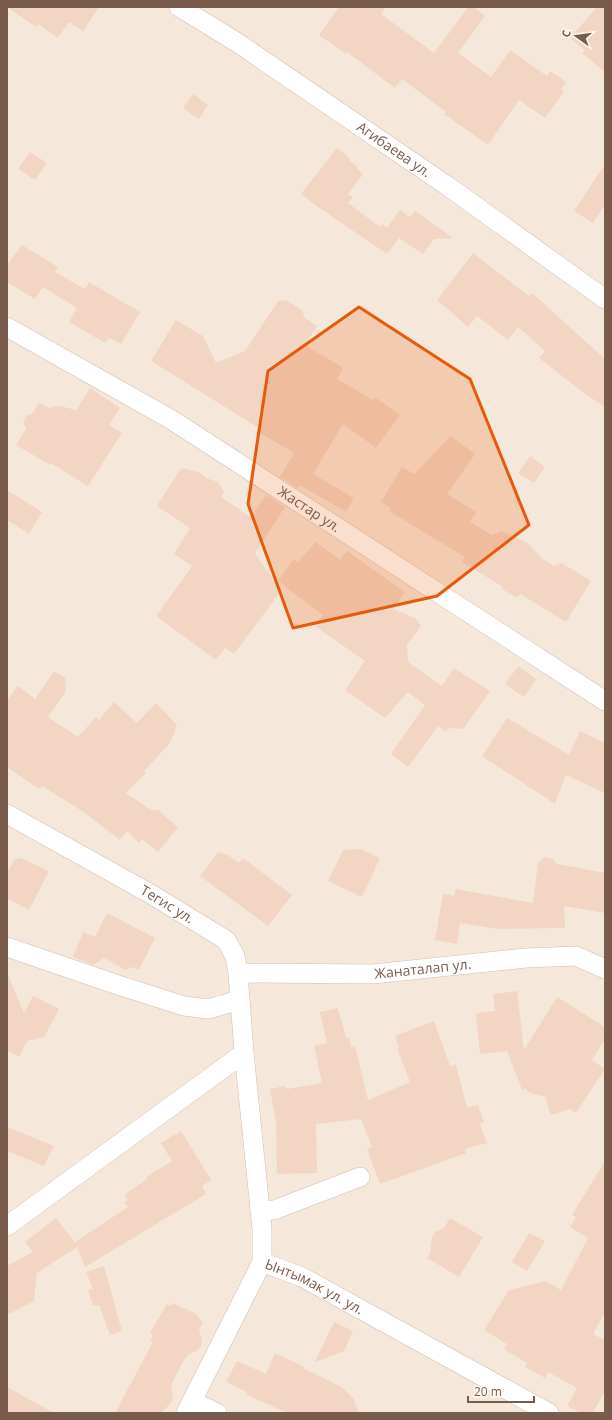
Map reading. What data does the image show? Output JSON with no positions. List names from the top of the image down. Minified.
{"streets":{"street":["Агибаева ул.","Жастар ул.","Тегис ул.","Жанаталап ул.","Ынтымак ул. ул."]},"crossings":[["Тегис ул.","Жанаталап ул."],["Тегис ул.","Ынтымак ул. ул."]],"scale_bar":"20 m","north":"left"}
